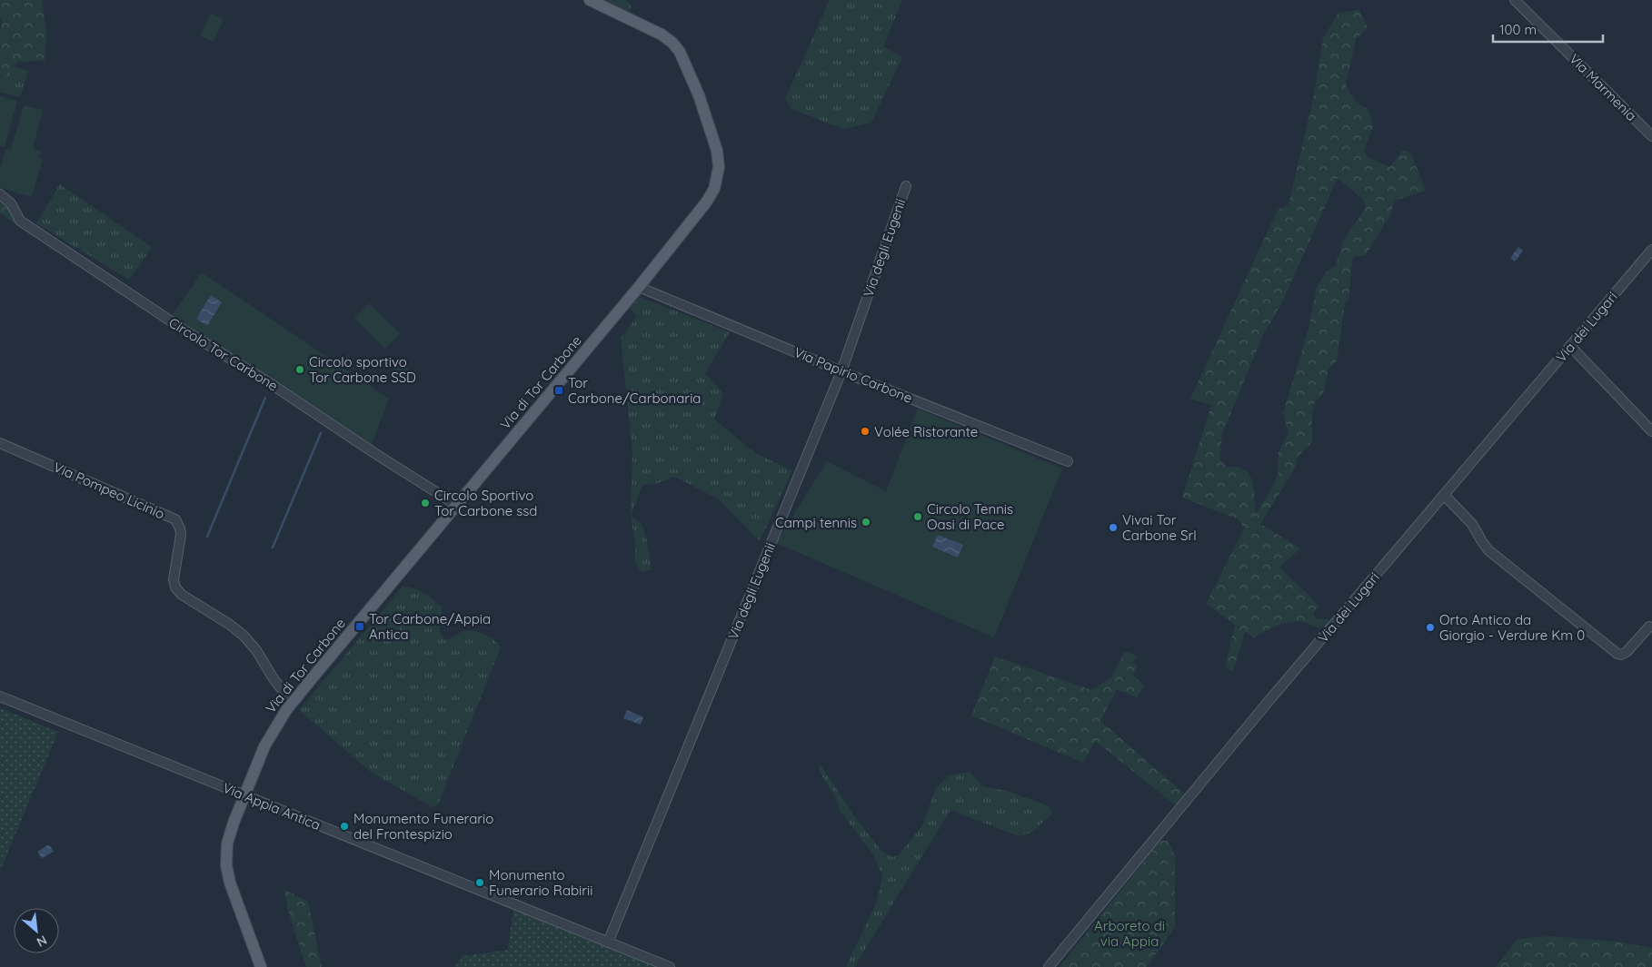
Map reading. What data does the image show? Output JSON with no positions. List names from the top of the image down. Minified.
{"streets":{"main road":["Via di Tor Carbone"],"street":["Via Marmenia","Via degli Eugenii","Via dei Lugari","Circolo Tor Carbone","Via Papirio Carbone","Via Pompeo Licinio","Via Appia Antica"]},"crossings":[["Via degli Eugenii","Via Papirio Carbone"],["Via degli Eugenii","Via Appia Antica"],["Circolo Tor Carbone","Via di Tor Carbone"],["Via Papirio Carbone","Via di Tor Carbone"],["Via di Tor Carbone","Via Pompeo Licinio"],["Via di Tor Carbone","Via Appia Antica"]],"parks":["Arboreto di via Appia"],"places":{"other":["Circolo sportivo Tor Carbone SSD","Volée Ristorante","Circolo Sportivo Tor Carbone ssd","Circolo Tennis Oasi di Pace","Campi tennis","Vivai Tor Carbone Srl","Orto Antico da Giorgio - Verdure Km 0","Monumento Funerario del Frontespizio","Monumento Funerario Rabirii"],"transit":["Tor Carbone/Carbonaria","Tor Carbone/Appia Antica"]},"scale_bar":"100 m","north":"bottom right"}
